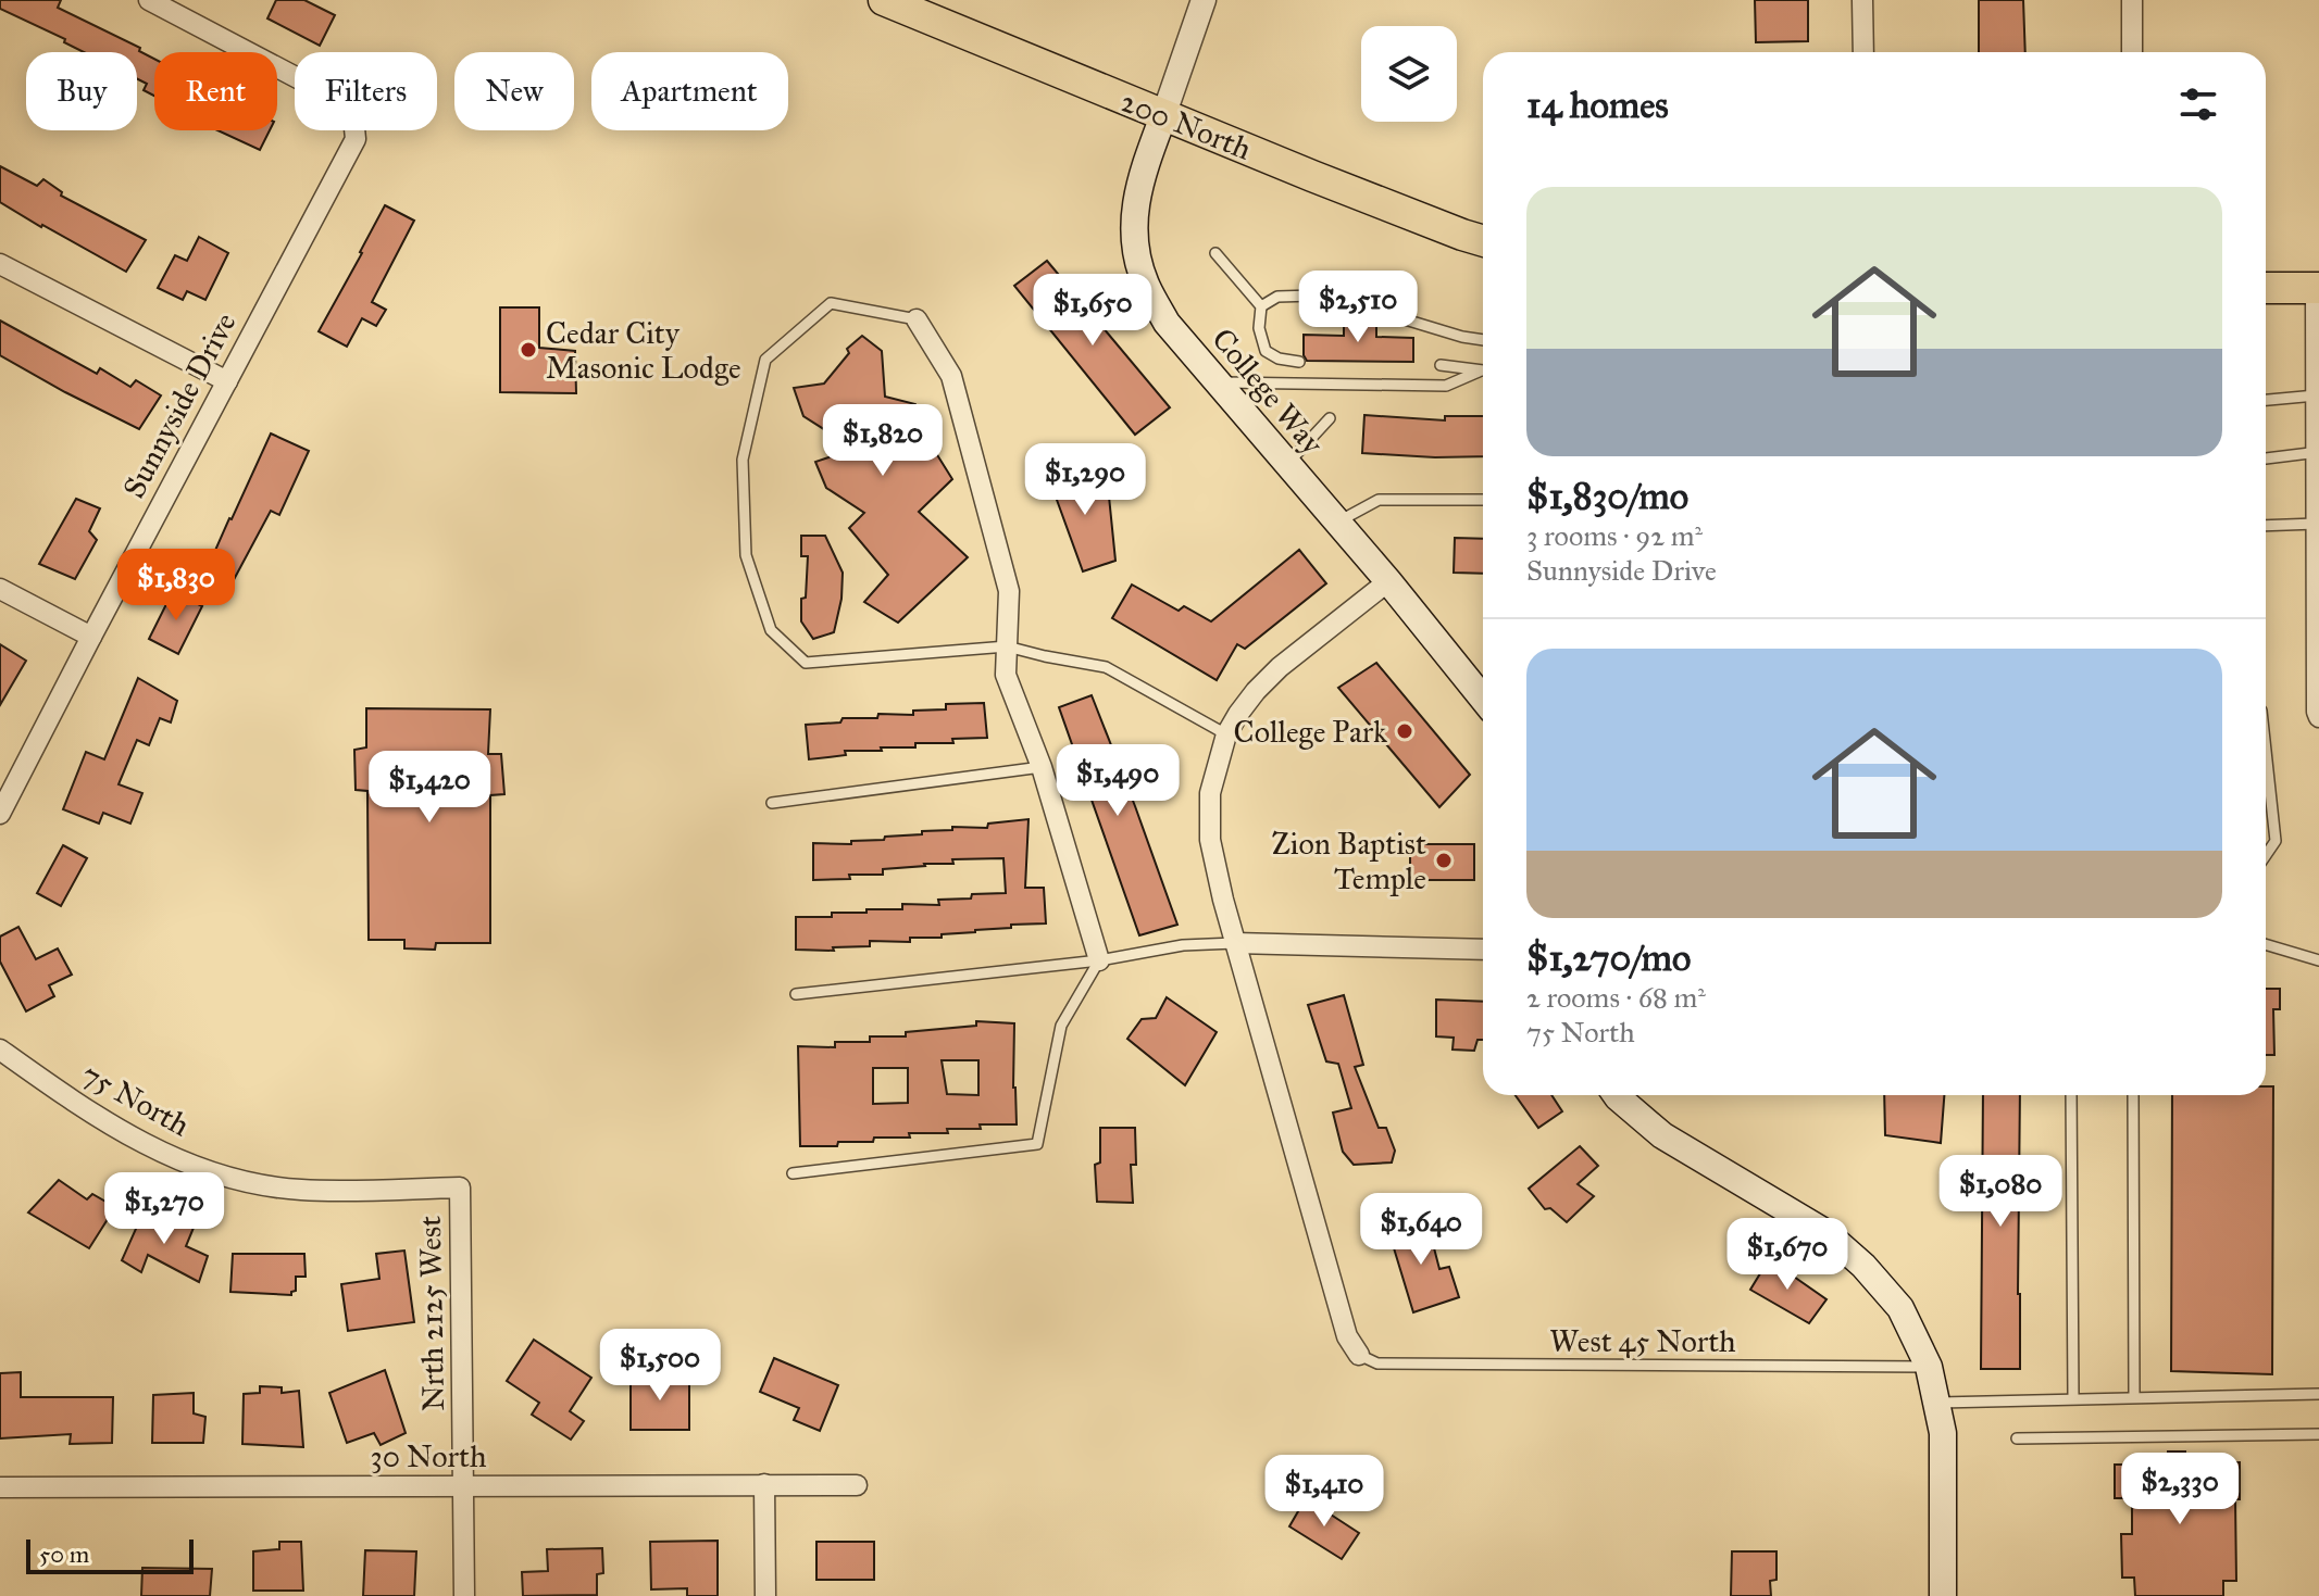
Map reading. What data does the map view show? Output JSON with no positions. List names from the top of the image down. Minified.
{"streets":{"main road":["200 North","College Way"],"street":["Sunnyside Drive","75 North","Nrth 2125 West","30 North"],"lane":["West 45 North"]},"crossings":[["200 North","College Way"],["75 North","Nrth 2125 West"],["Nrth 2125 West","30 North"]],"places":["Cedar City Masonic Lodge","College Park","Zion Baptist Temple"],"scale_bar":"50 m","page":{"chip":["Buy","Rent","Filters","New","Apartment"],"heading":"14 homes","list":[{"name":"$1,830/mo","note":"3 rooms · 92 m² · Sunnyside Drive"},{"name":"$1,270/mo","note":"2 rooms · 68 m² · 75 North"}],"price":["$2,510","$1,650","$1,820","$1,290","$1,830","$1,490","$1,420","$1,080","$1,270","$1,640","$1,670","$1,500","$2,330","$1,410"],"scale":"50 m"}}
